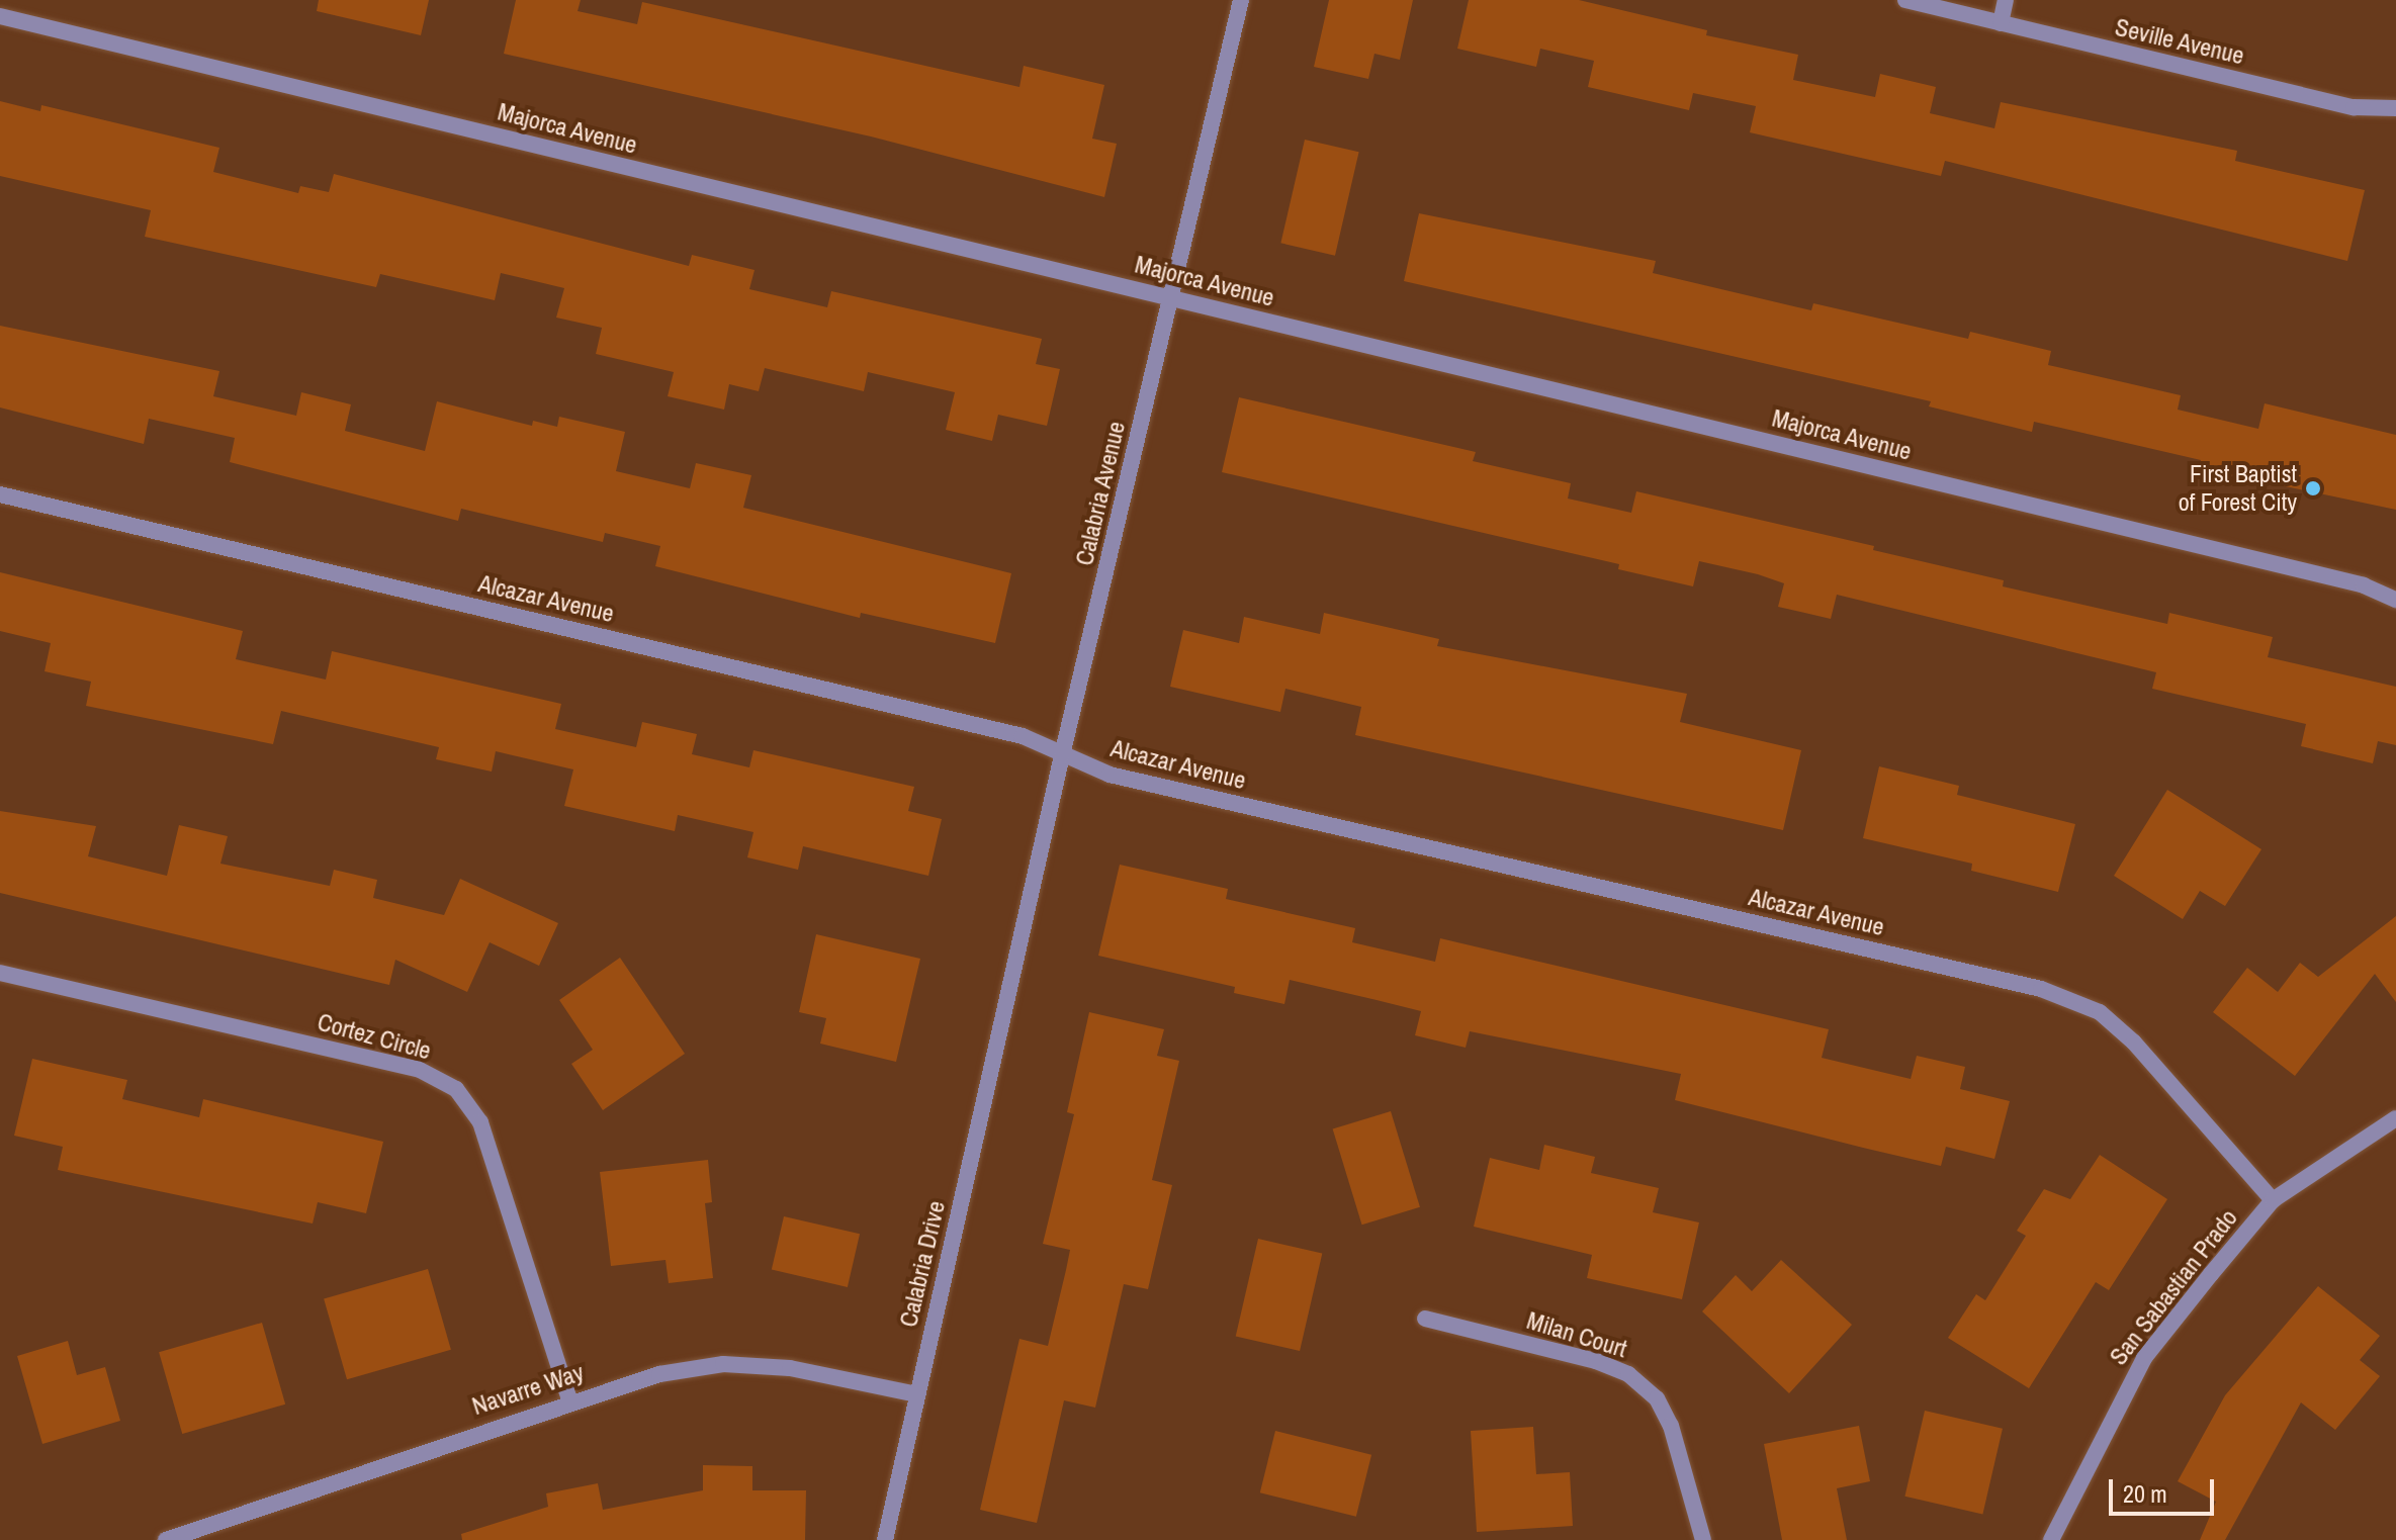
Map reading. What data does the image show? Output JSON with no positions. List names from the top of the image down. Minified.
{"streets":{"street":["Seville Avenue","Majorca Avenue","Calabria Avenue","Alcazar Avenue","Cortez Circle","Calabria Drive","San Sabastian Prado","Milan Court","Navarre Way"]},"crossings":[["Majorca Avenue","Calabria Avenue"],["Calabria Avenue","Alcazar Avenue"],["Calabria Avenue","Calabria Drive"],["Alcazar Avenue","San Sabastian Prado"],["Cortez Circle","Navarre Way"],["Calabria Drive","Navarre Way"]],"places":["First Baptist of Forest City"],"scale_bar":"20 m"}
